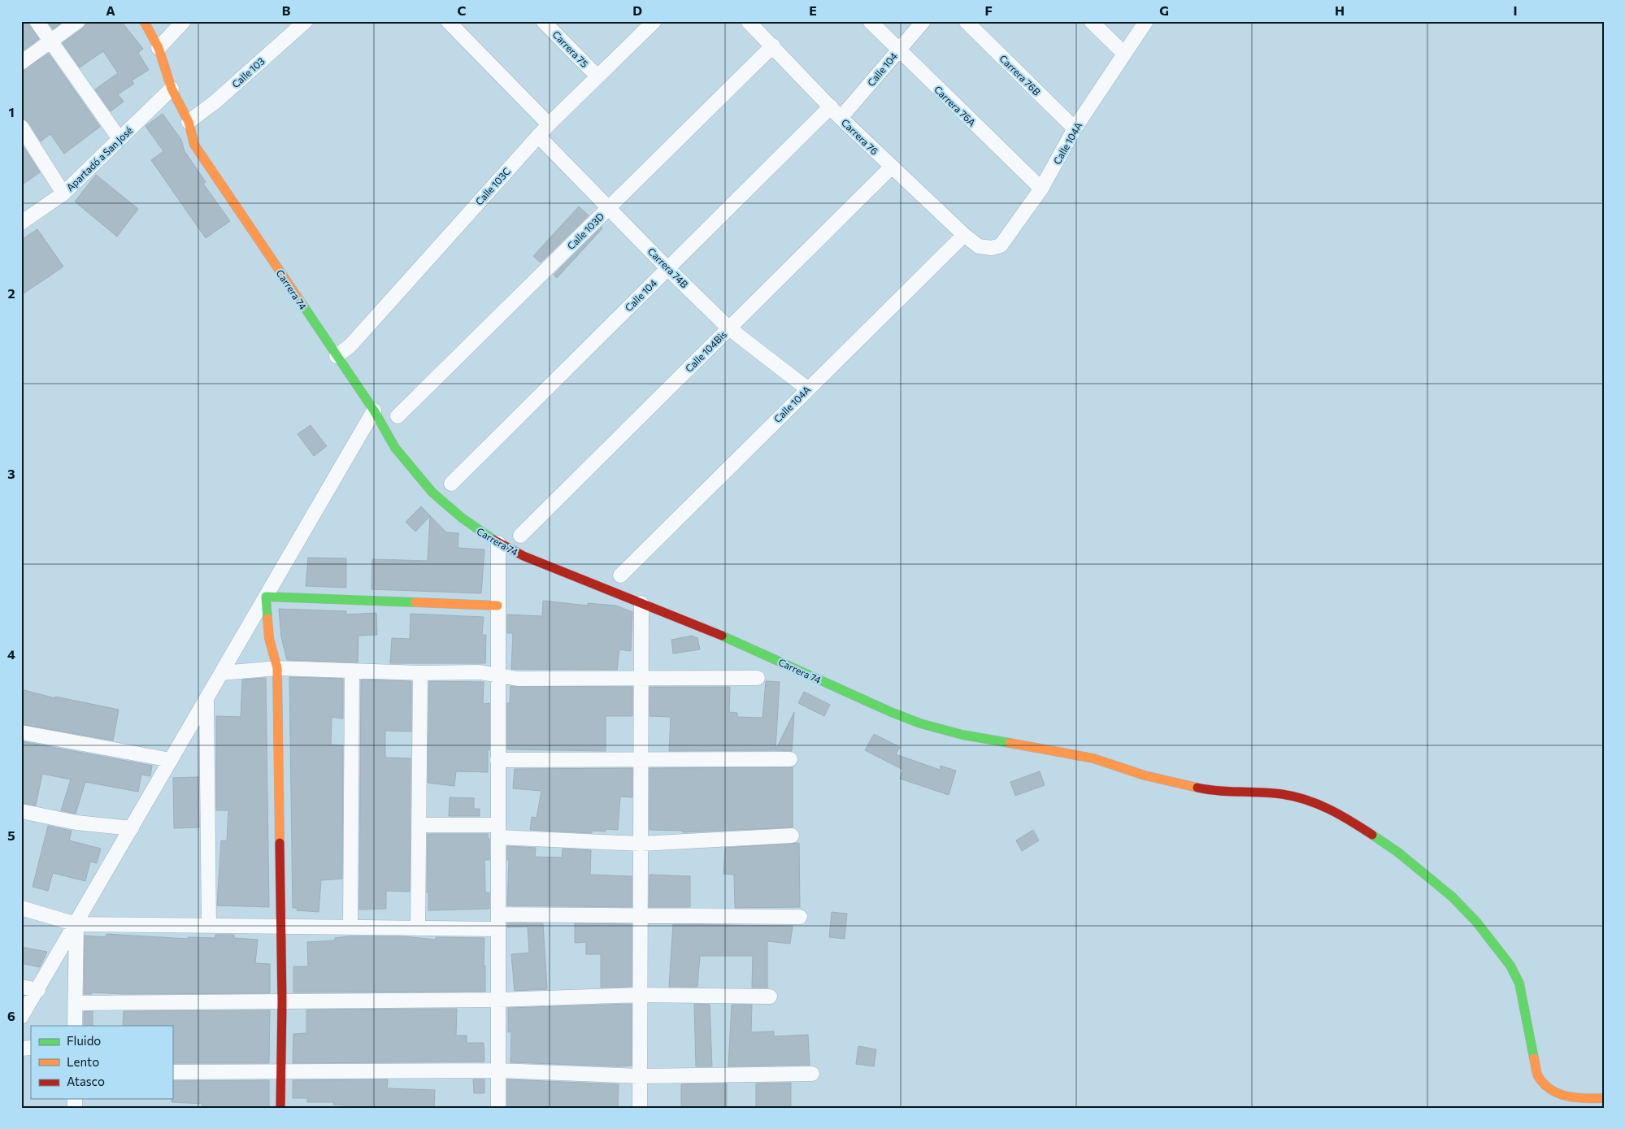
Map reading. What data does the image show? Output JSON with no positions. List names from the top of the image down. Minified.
{"streets":{"street":["Carrera 75","Calle 104","Calle 103","Carrera 76B","Carrera 76A","Carrera 76","Calle 104A","Apartadó a San José","Calle 103C","Calle 103D","Carrera 74B","Carrera 74","Calle 104Bis"]},"crossings":[["Carrera 75","Calle 103C"],["Calle 104","Carrera 76A"],["Calle 104","Carrera 76"],["Calle 104","Carrera 74B"],["Calle 103","Carrera 74"],["Carrera 76B","Calle 104A"],["Carrera 76A","Calle 104A"],["Carrera 76","Calle 104A"],["Carrera 76","Calle 103D"],["Carrera 76","Calle 104Bis"],["Calle 104A","Carrera 74B"],["Apartadó a San José","Carrera 74"],["Calle 103C","Carrera 74B"],["Calle 103C","Carrera 74"],["Calle 103D","Carrera 74B"],["Carrera 74B","Calle 104Bis"]],"legend":["Fluido","Lento","Atasco"],"grid":{"columns":["A","B","C","D","E","F","G","H","I"],"rows":["1","2","3","4","5","6"]}}
